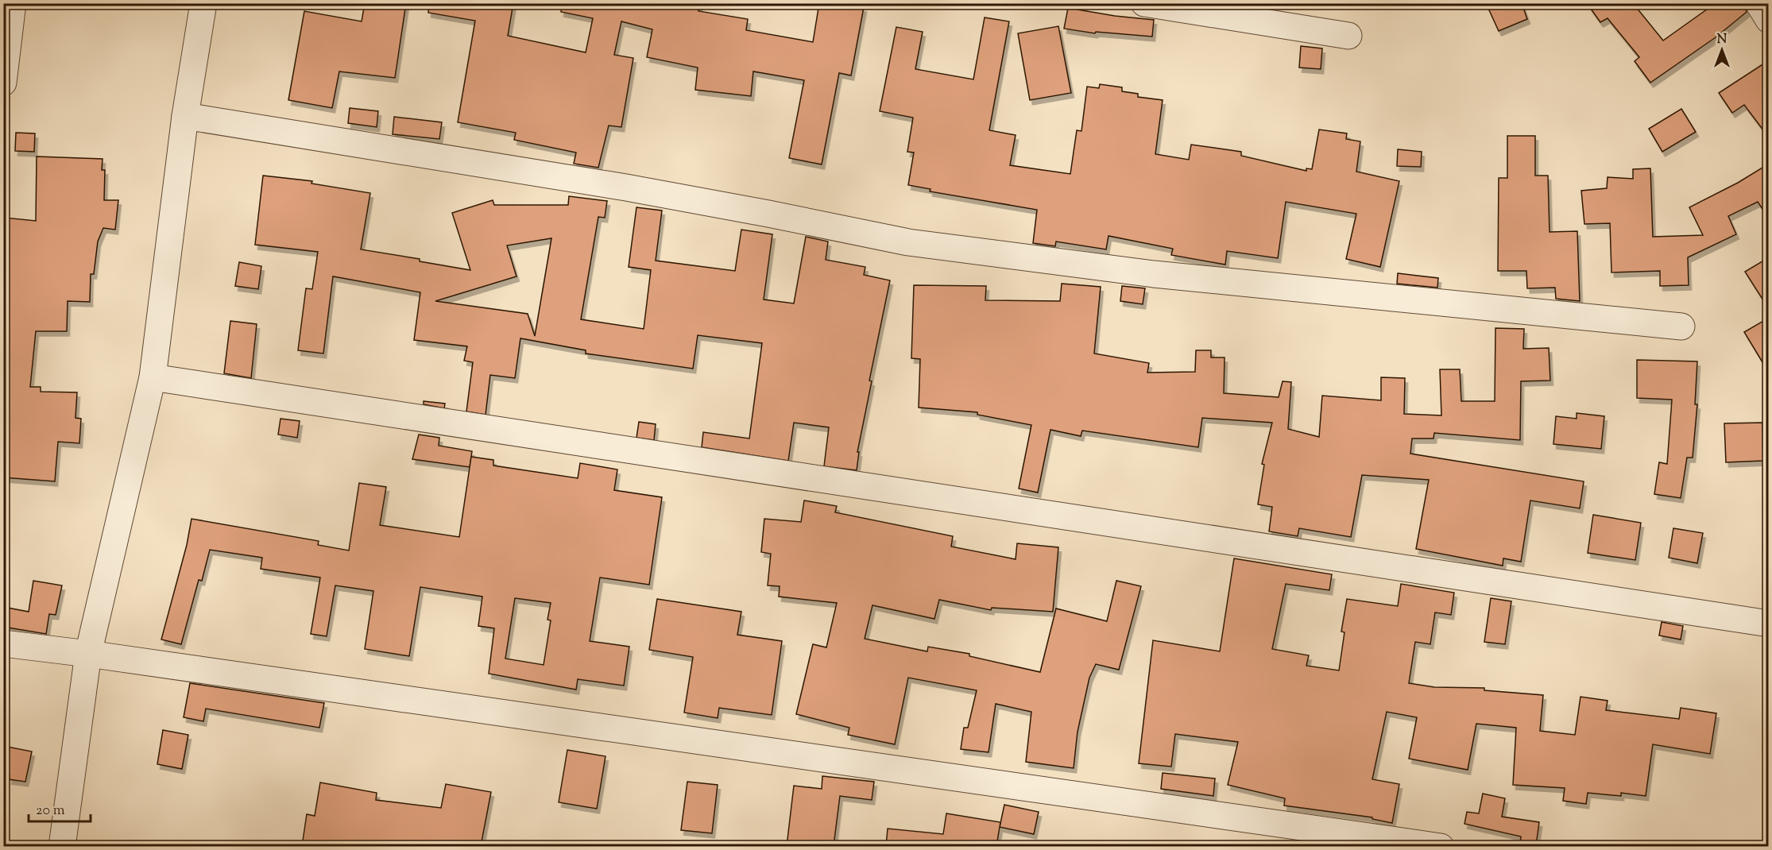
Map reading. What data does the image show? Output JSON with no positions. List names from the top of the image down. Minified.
{"scale_bar":"20 m","north":"top"}
